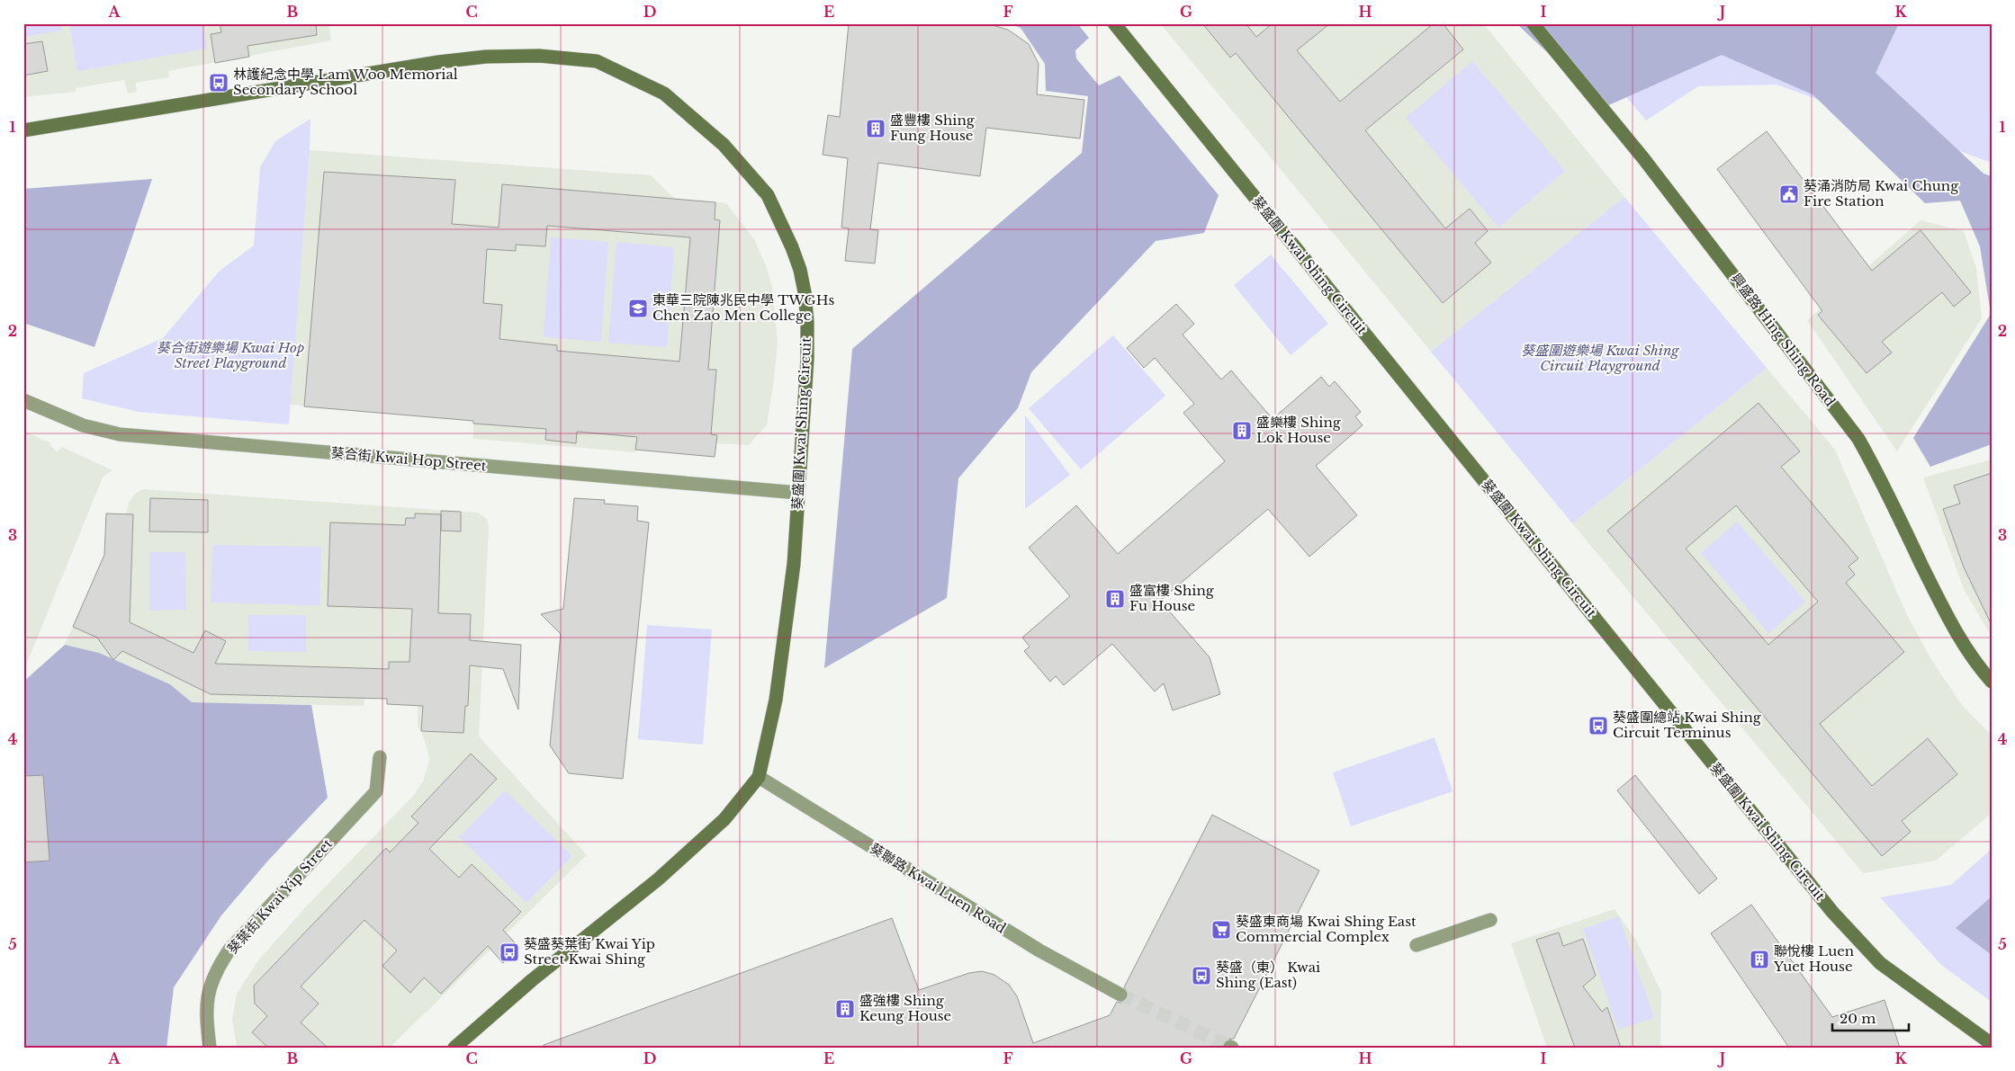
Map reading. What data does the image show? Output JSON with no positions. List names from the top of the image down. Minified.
{"streets":{"street":["葵盛圍 Kwai Shing Circuit","興盛路 Hing Shing Road","葵合街 Kwai Hop Street","葵聯路 Kwai Luen Road","葵葉街 Kwai Yip Street"]},"crossings":[["葵盛圍 Kwai Shing Circuit","葵合街 Kwai Hop Street"],["葵盛圍 Kwai Shing Circuit","葵聯路 Kwai Luen Road"]],"parks":["葵合街遊樂場 Kwai Hop Street Playground","葵盛圍遊樂場 Kwai Shing Circuit Playground"],"places":{"bus stop":["林護紀念中學 Lam Woo Memorial Secondary School","葵盛圍總站 Kwai Shing Circuit Terminus","葵盛葵葉街 Kwai Yip Street Kwai Shing","葵盛（東） Kwai Shing (East)"],"building":["盛豐樓 Shing Fung House","盛樂樓 Shing Lok House","盛富樓 Shing Fu House","聯悅樓 Luen Yuet House","盛強樓 Shing Keung House"],"public building":["葵涌消防局 Kwai Chung Fire Station"],"school or university":["東華三院陳兆民中學 TWGHs Chen Zao Men College"],"supermarket":["葵盛東商場 Kwai Shing East Commercial Complex"]},"scale_bar":"20 m","grid":{"columns":["A","B","C","D","E","F","G","H","I","J","K"],"rows":["1","2","3","4","5"]}}
